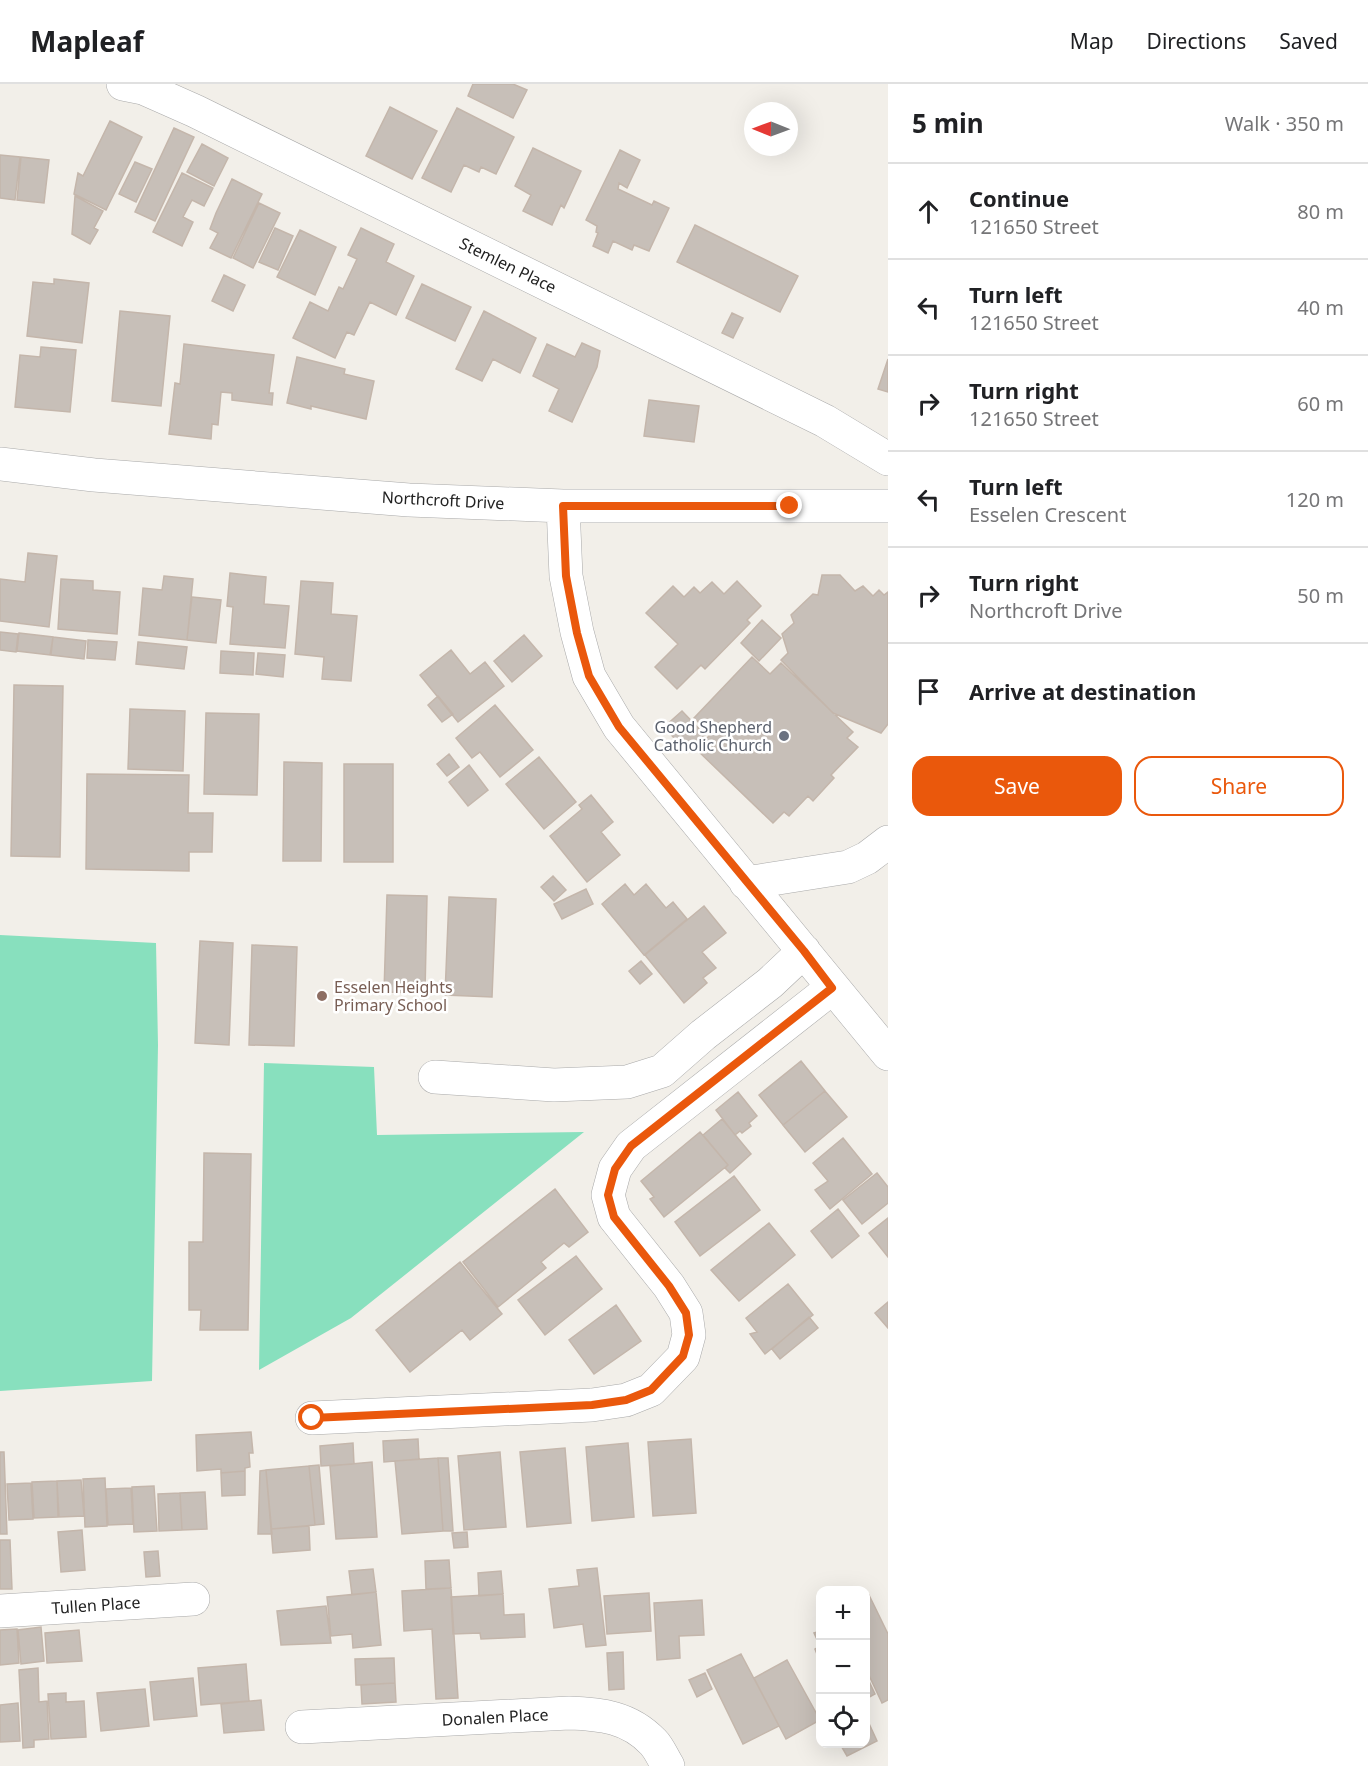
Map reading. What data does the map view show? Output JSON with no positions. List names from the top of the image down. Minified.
{"streets":{"street":["Stemlen Place","Northcroft Drive","Tullen Place","Donalen Place"]},"places":["Good Shepherd Catholic Church","Esselen Heights Primary School"],"north":"left","page":{"header":"Mapleaf","nav":["Map","Directions","Saved"],"heading":["5 min","Walk · 350 m"],"list":[["Continue","121650 Street","80 m"],["Turn left","121650 Street","40 m"],["Turn right","121650 Street","60 m"],["Turn left","Esselen Crescent","120 m"],["Turn right","Northcroft Drive","50 m"],"Arrive at destination"],"buttons":["Save","Share"],"map_buttons":["+","−"]}}
